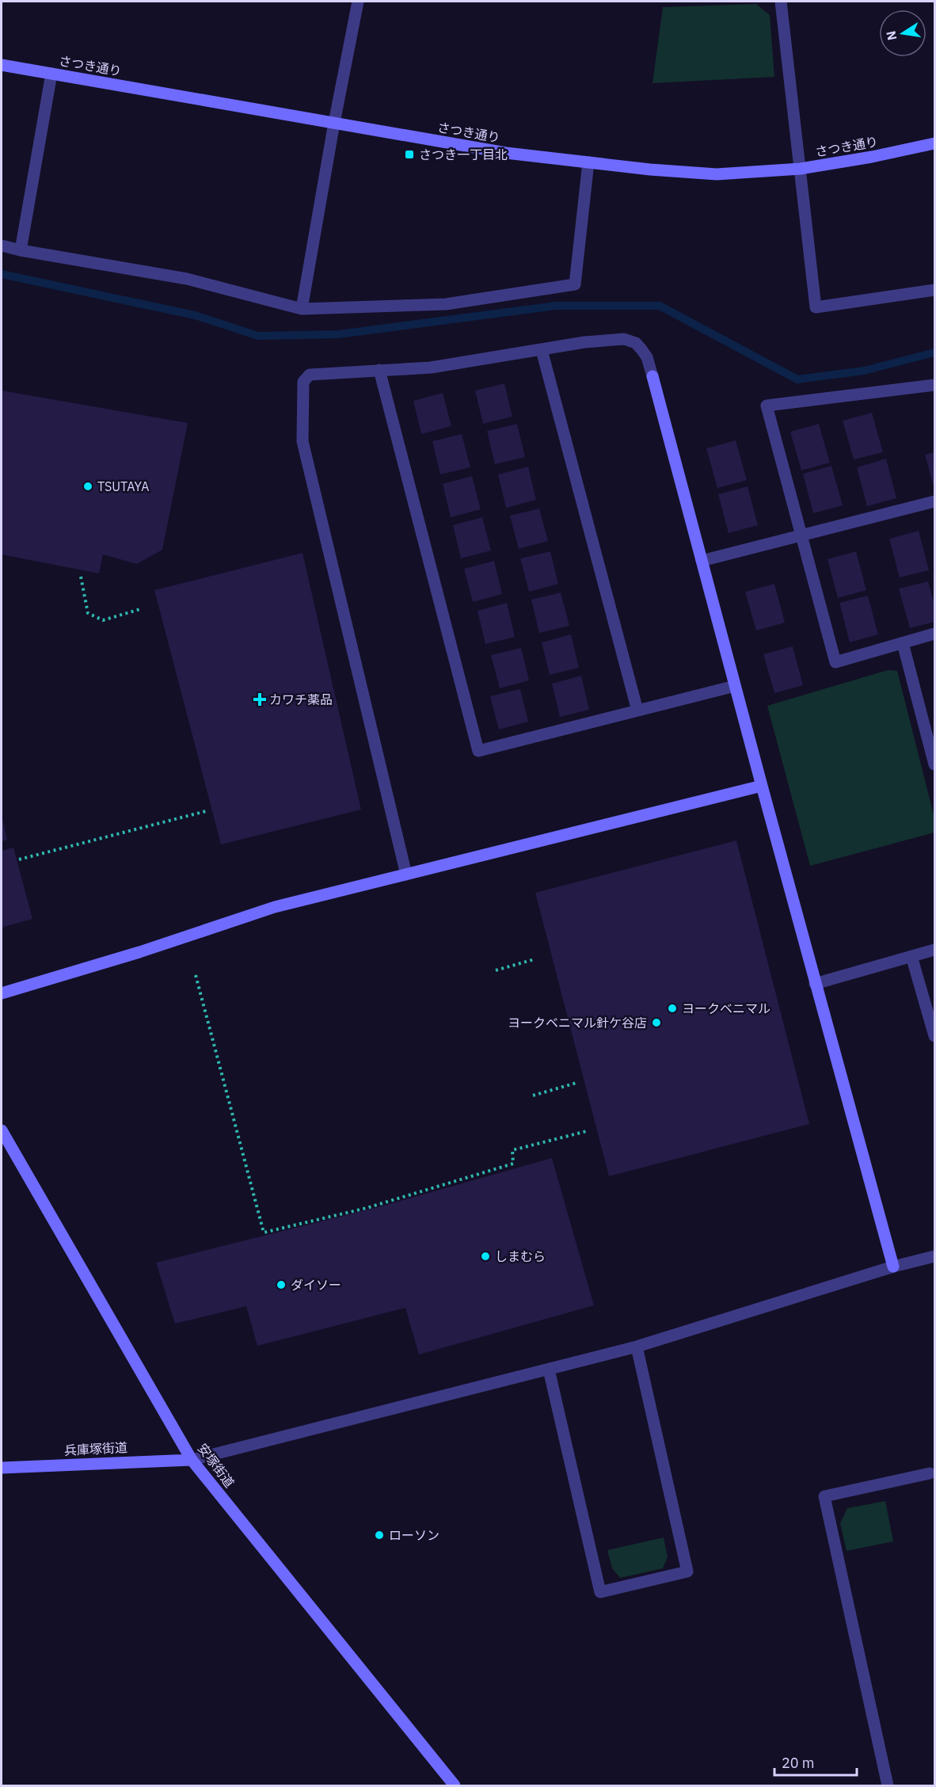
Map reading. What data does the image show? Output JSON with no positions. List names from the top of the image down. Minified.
{"streets":{"street":["さつき通り","兵庫塚街道","安塚街道"]},"crossings":[["兵庫塚街道","安塚街道"]],"places":{"transit":["さつき一丁目北"],"other":["TSUTAYA","ヨークベニマル","ヨークベニマル針ケ谷店","しまむら","ダイソー","ローソン"],"health":["カワチ薬品"]},"scale_bar":"20 m","north":"left"}
